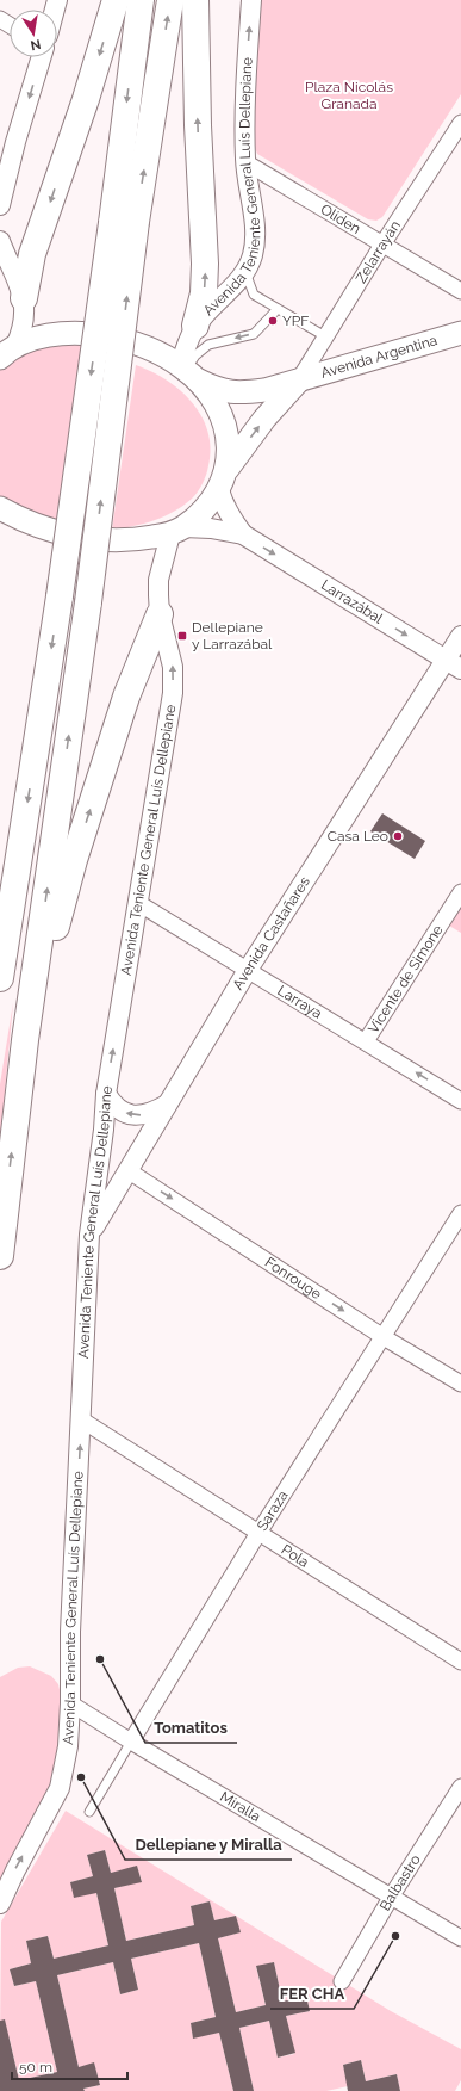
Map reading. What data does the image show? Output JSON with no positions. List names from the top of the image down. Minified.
{"streets":{"main road":["Avenida Argentina"],"street":["Avenida Teniente General Luís Dellepiane","Oliden","Zelarrayán","Larrazábal","Avenida Castañares","Vicente de Simone","Larraya","Fonrouge","Saraza","Pola","Miralla","Balbastro"]},"crossings":[["Avenida Teniente General Luís Dellepiane","Oliden"],["Avenida Teniente General Luís Dellepiane","Avenida Argentina"],["Avenida Teniente General Luís Dellepiane","Larrazábal"],["Avenida Teniente General Luís Dellepiane","Avenida Castañares"],["Avenida Teniente General Luís Dellepiane","Larraya"],["Avenida Teniente General Luís Dellepiane","Pola"],["Avenida Teniente General Luís Dellepiane","Miralla"],["Oliden","Zelarrayán"],["Zelarrayán","Avenida Argentina"],["Larrazábal","Avenida Castañares"],["Avenida Castañares","Larraya"],["Avenida Castañares","Fonrouge"],["Vicente de Simone","Larraya"],["Fonrouge","Saraza"],["Saraza","Pola"],["Saraza","Miralla"],["Miralla","Balbastro"]],"one_way":["Avenida Teniente General Luís Dellepiane","Larrazábal","Fonrouge"],"parks":["Plaza Nicolás Granada"],"places":{"other":["YPF","Casa Leo","Tomatitos","Dellepiane y Miralla","FER CHA"],"transit":["Dellepiane y Larrazábal"]},"scale_bar":"50 m","north":"bottom"}
